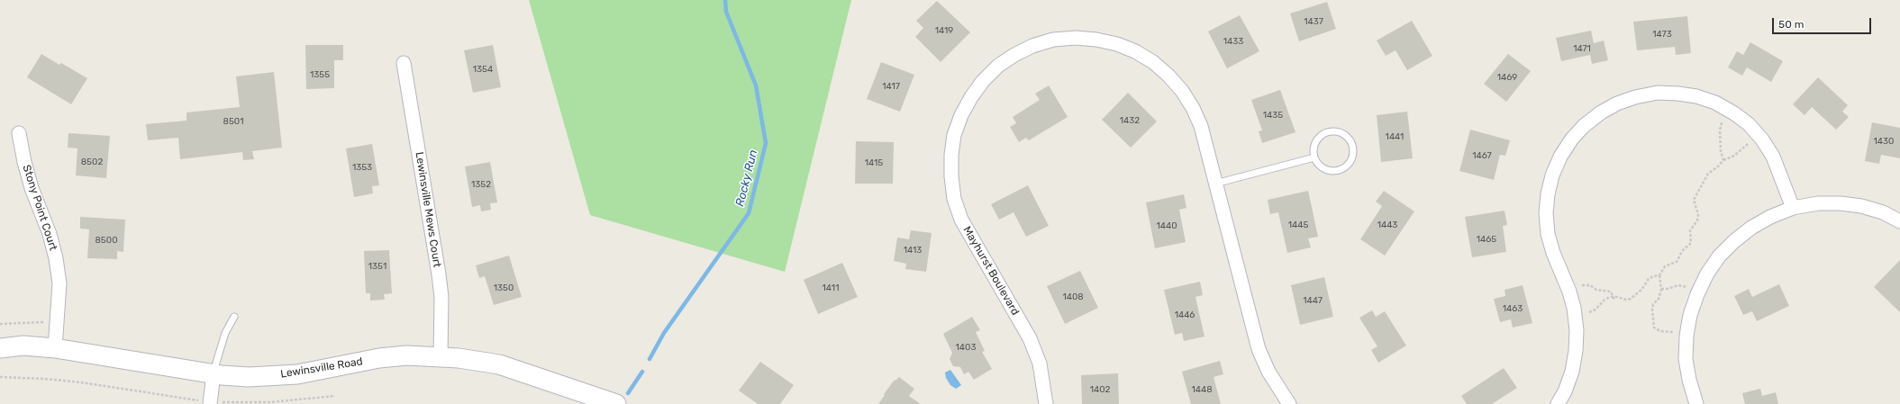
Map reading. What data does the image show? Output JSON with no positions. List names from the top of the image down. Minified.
{"streets":{"main road":["Lewinsville Road"],"street":["Stony Point Court","Lewinsville Mews Court","Mayhurst Boulevard"]},"crossings":[["Stony Point Court","Lewinsville Road"],["Lewinsville Mews Court","Lewinsville Road"]],"water":["Rocky Run"],"house_numbers":["1437","1419","1473","1433","1471","1354","1355","1469","1417","1435","1432","8501","1441","1430","1467","8502","1415","1353","1352","1445","1443","1440","1465","8500","1413","1351","1350","1411","1408","1447","1463","1446","1403","1402","1448"],"scale_bar":"50 m"}
